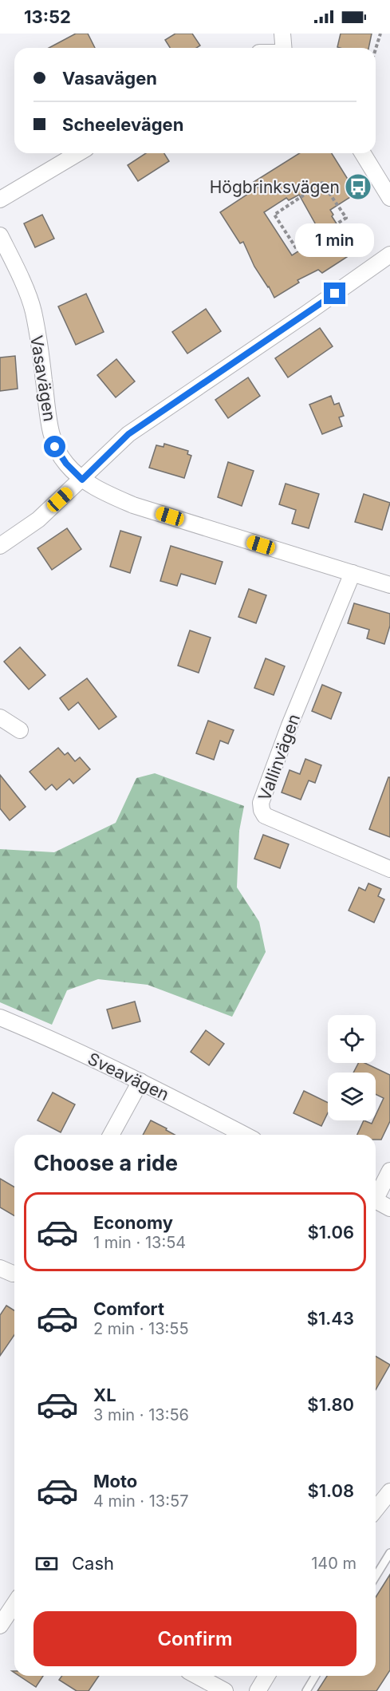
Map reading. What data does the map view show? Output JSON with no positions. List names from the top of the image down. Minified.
{"streets":{"street":["Vasavägen","Vallinvägen","Sveavägen"]},"crossings":[["Vasavägen","Vallinvägen"]],"places":{"bus stop":["Högbrinksvägen"]},"page":{"status":"13:52","banner":["Vasavägen","Scheelevägen"],"bubble":"1 min","heading":"Choose a ride","list":[{"name":"Economy","note":"1 min · 13:54","value":"$1.06"},{"name":"Comfort","note":"2 min · 13:55","value":"$1.43"},{"name":"XL","note":"3 min · 13:56","value":"$1.80"},{"name":"Moto","note":"4 min · 13:57","value":"$1.08"}],"pay":["Cash","140 m"],"buttons":"Confirm"}}
